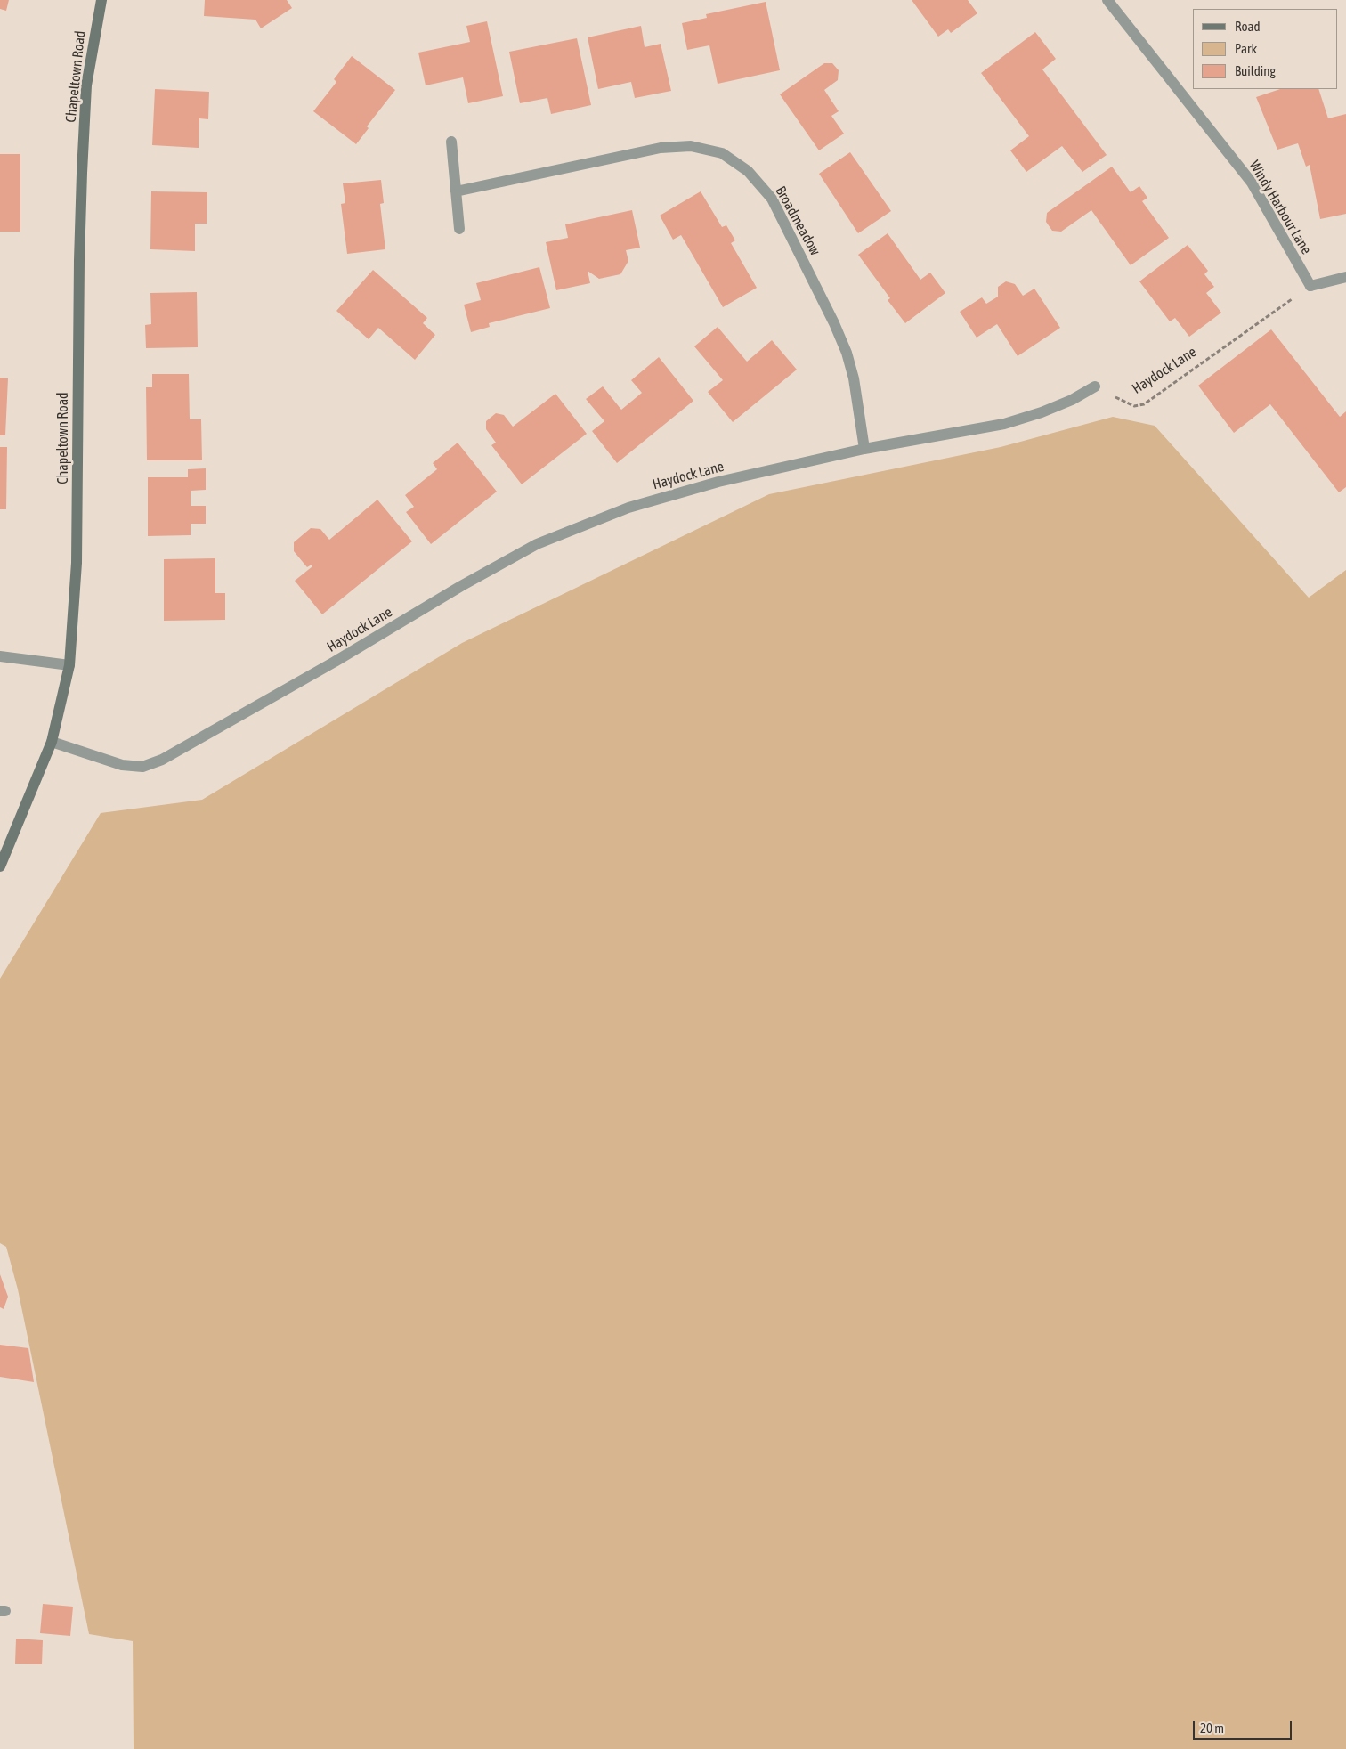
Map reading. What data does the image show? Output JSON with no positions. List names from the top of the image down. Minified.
{"streets":{"main road":["Chapeltown Road"],"street":["Windy Harbour Lane","Broadmeadow","Haydock Lane"]},"crossings":[["Chapeltown Road","Haydock Lane"],["Windy Harbour Lane","Haydock Lane"],["Broadmeadow","Haydock Lane"]],"legend":["Road","Park","Building"],"scale_bar":"20 m"}
